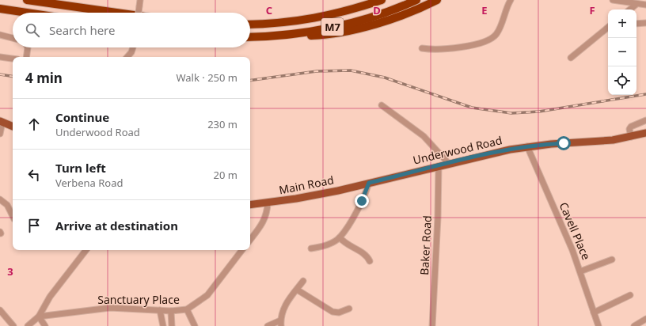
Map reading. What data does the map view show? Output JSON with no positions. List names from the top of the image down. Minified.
{"streets":{"highway":["M7"],"main road":["Underwood Road","Main Road"],"street":["Cavell Place","Baker Road","Sanctuary Place"]},"crossings":[["Underwood Road","Main Road"],["Underwood Road","Cavell Place"],["Underwood Road","Baker Road"]],"page":{"map_buttons":["+","−"],"search":"Search here","heading":["4 min","Walk · 250 m"],"list":[["Continue","Underwood Road","230 m"],["Turn left","Verbena Road","20 m"],"Arrive at destination"]},"grid":{"columns":["C","D","E","F"],"rows":["3"]}}
